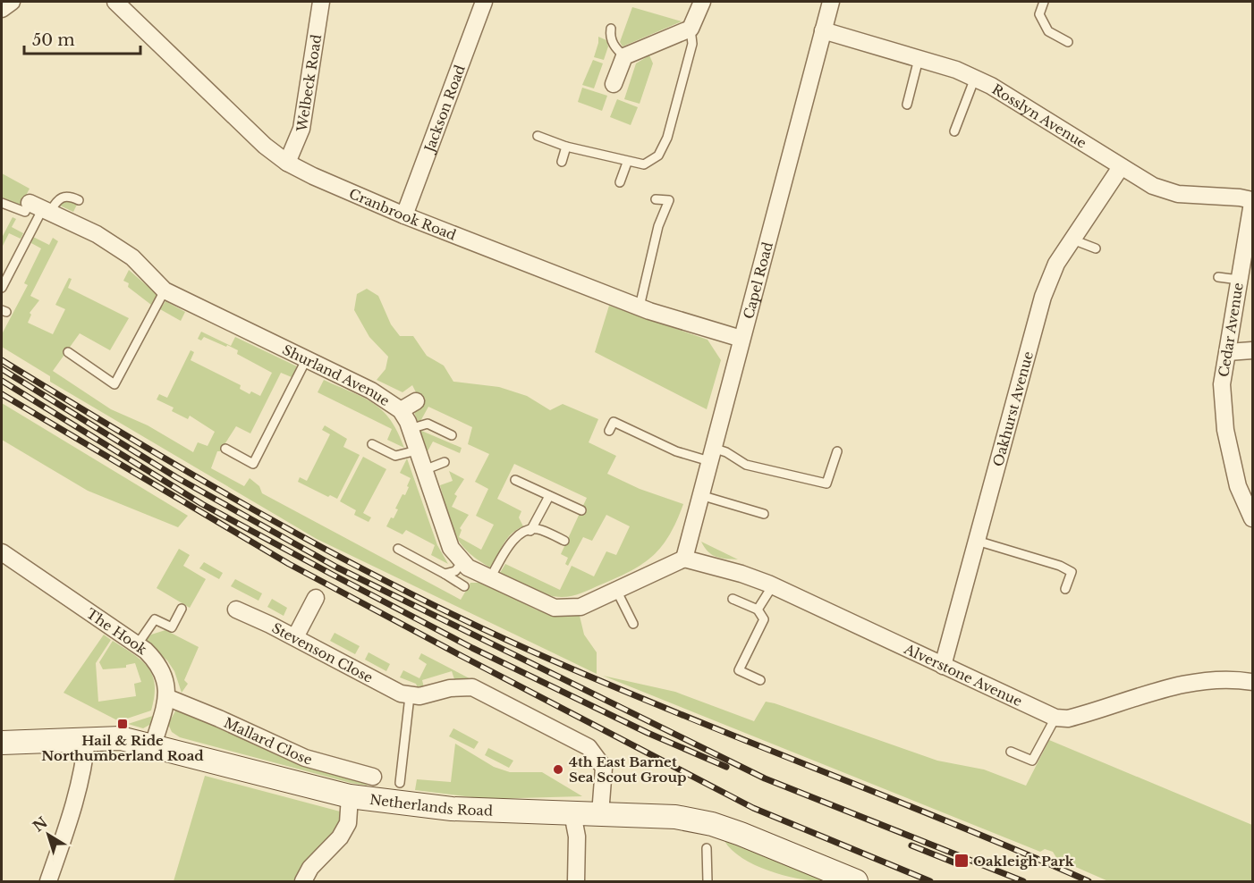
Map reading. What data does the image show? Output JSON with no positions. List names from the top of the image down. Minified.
{"streets":{"street":["Welbeck Road","Jackson Road","Rosslyn Avenue","Cranbrook Road","Capel Road","Cedar Avenue","Shurland Avenue","Oakhurst Avenue","The Hook","Stevenson Close","Alverstone Avenue","Mallard Close","Netherlands Road"]},"crossings":[["Welbeck Road","Cranbrook Road"],["Jackson Road","Cranbrook Road"],["Rosslyn Avenue","Capel Road"],["Rosslyn Avenue","Cedar Avenue"],["Rosslyn Avenue","Oakhurst Avenue"],["Cranbrook Road","Capel Road"],["Capel Road","Shurland Avenue"],["Capel Road","Alverstone Avenue"],["Shurland Avenue","Alverstone Avenue"],["Oakhurst Avenue","Alverstone Avenue"],["The Hook","Mallard Close"],["The Hook","Netherlands Road"]],"places":{"transit":["Hail & Ride Northumberland Road","Oakleigh Park"],"other":["4th East Barnet Sea Scout Group"]},"scale_bar":"50 m","north":"top left"}
